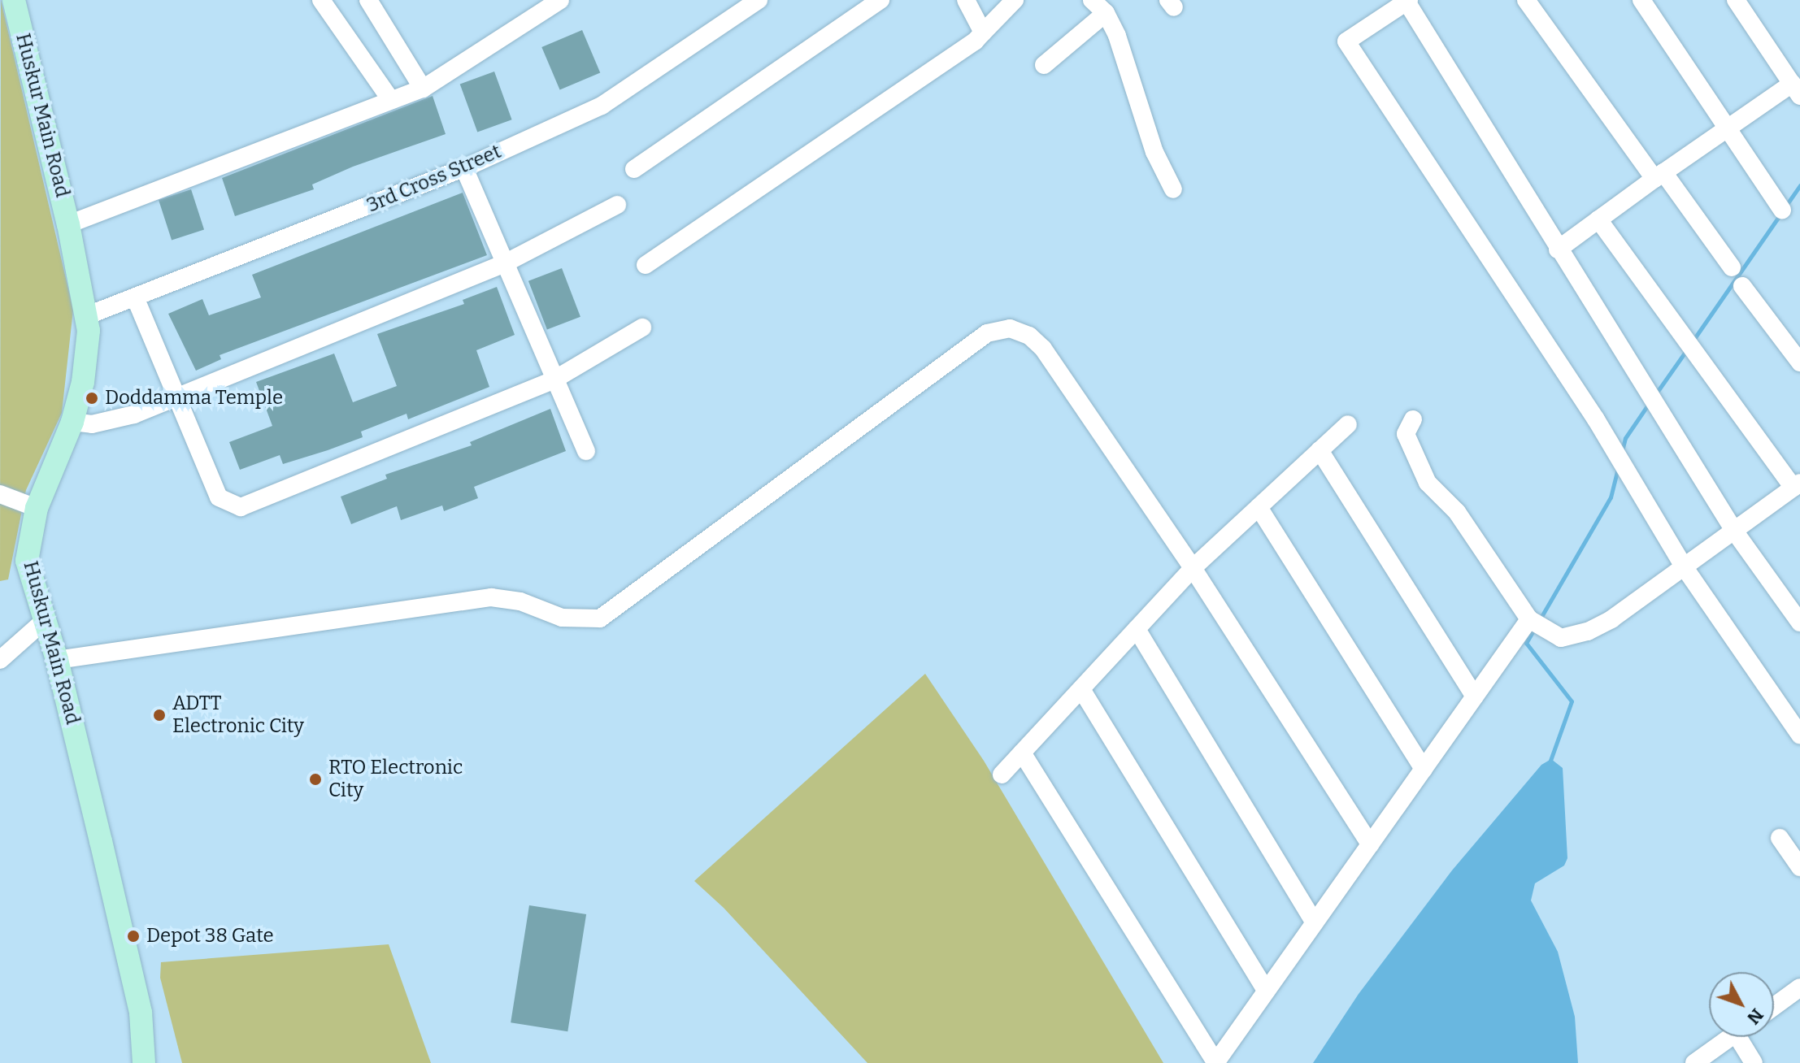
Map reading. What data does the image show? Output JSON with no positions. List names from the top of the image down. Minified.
{"streets":{"main road":["Huskur Main Road"],"street":["3rd Cross Street"]},"crossings":[["Huskur Main Road","3rd Cross Street"]],"places":["Doddamma Temple","ADTT Electronic City","RTO Electronic City","Depot 38 Gate"],"north":"bottom right"}
